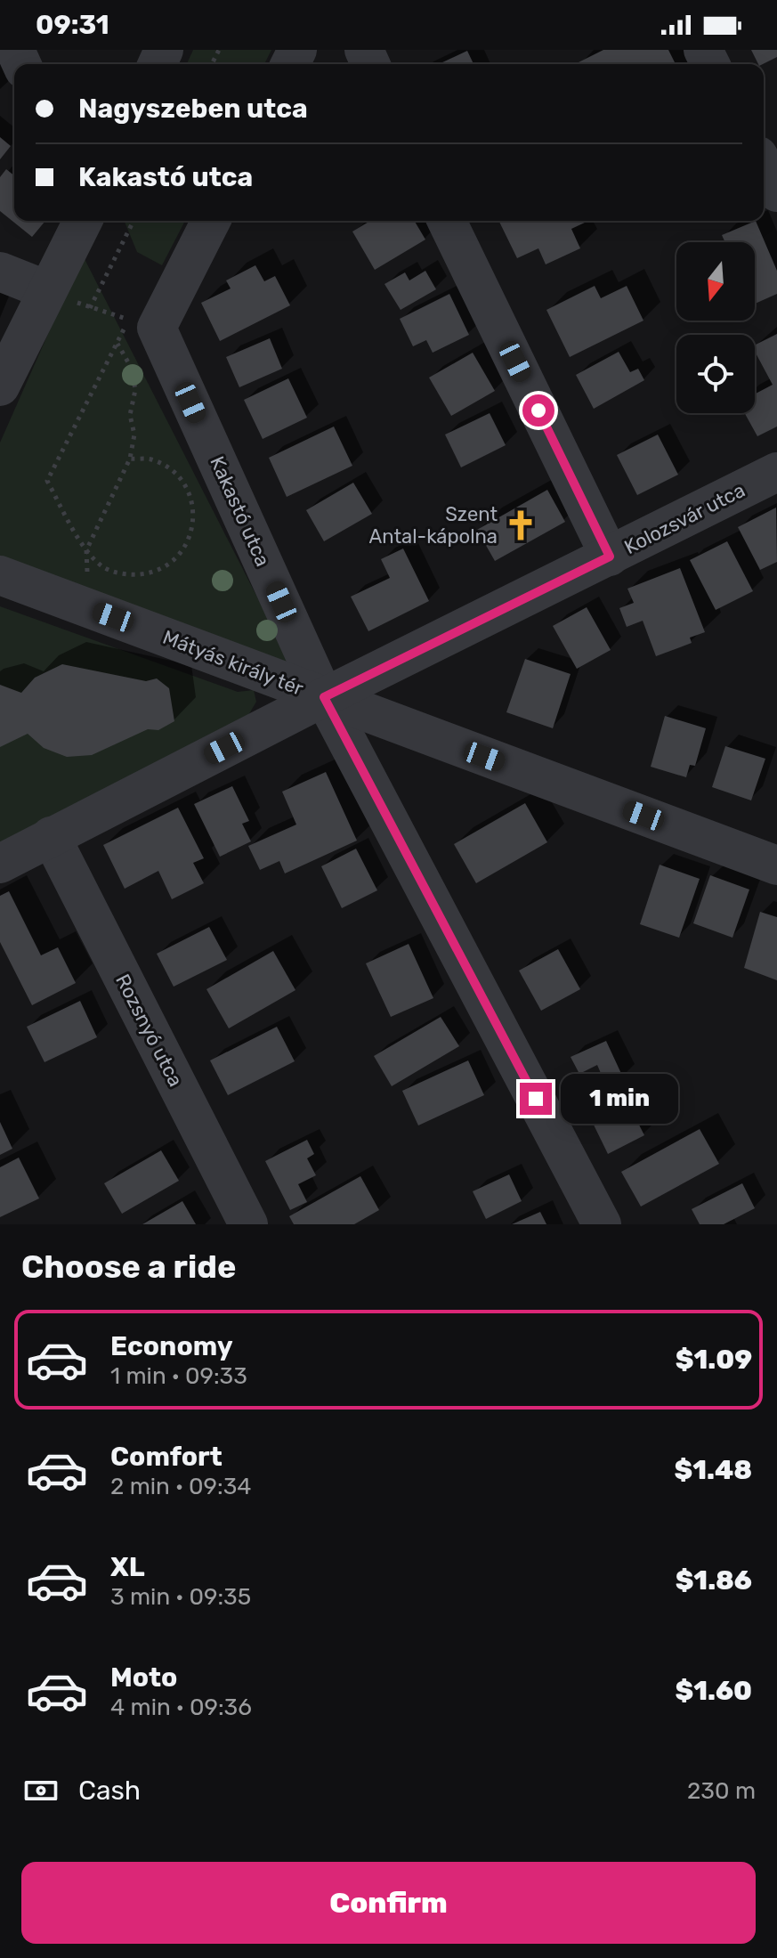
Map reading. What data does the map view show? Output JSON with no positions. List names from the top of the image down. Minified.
{"streets":{"street":["Kakastó utca","Kolozsvár utca","Mátyás király tér","Rozsnyó utca"]},"crossings":[["Kakastó utca","Kolozsvár utca"],["Kakastó utca","Mátyás király tér"],["Kolozsvár utca","Mátyás király tér"],["Mátyás király tér","Rozsnyó utca"]],"places":{"church":["Szent Antal-kápolna"]},"north":"bottom","page":{"status":"09:31","banner":["Nagyszeben utca","Kakastó utca"],"bubble":"1 min","heading":"Choose a ride","list":[{"name":"Economy","note":"1 min · 09:33","value":"$1.09"},{"name":"Comfort","note":"2 min · 09:34","value":"$1.48"},{"name":"XL","note":"3 min · 09:35","value":"$1.86"},{"name":"Moto","note":"4 min · 09:36","value":"$1.60"}],"pay":["Cash","230 m"],"buttons":"Confirm"}}
